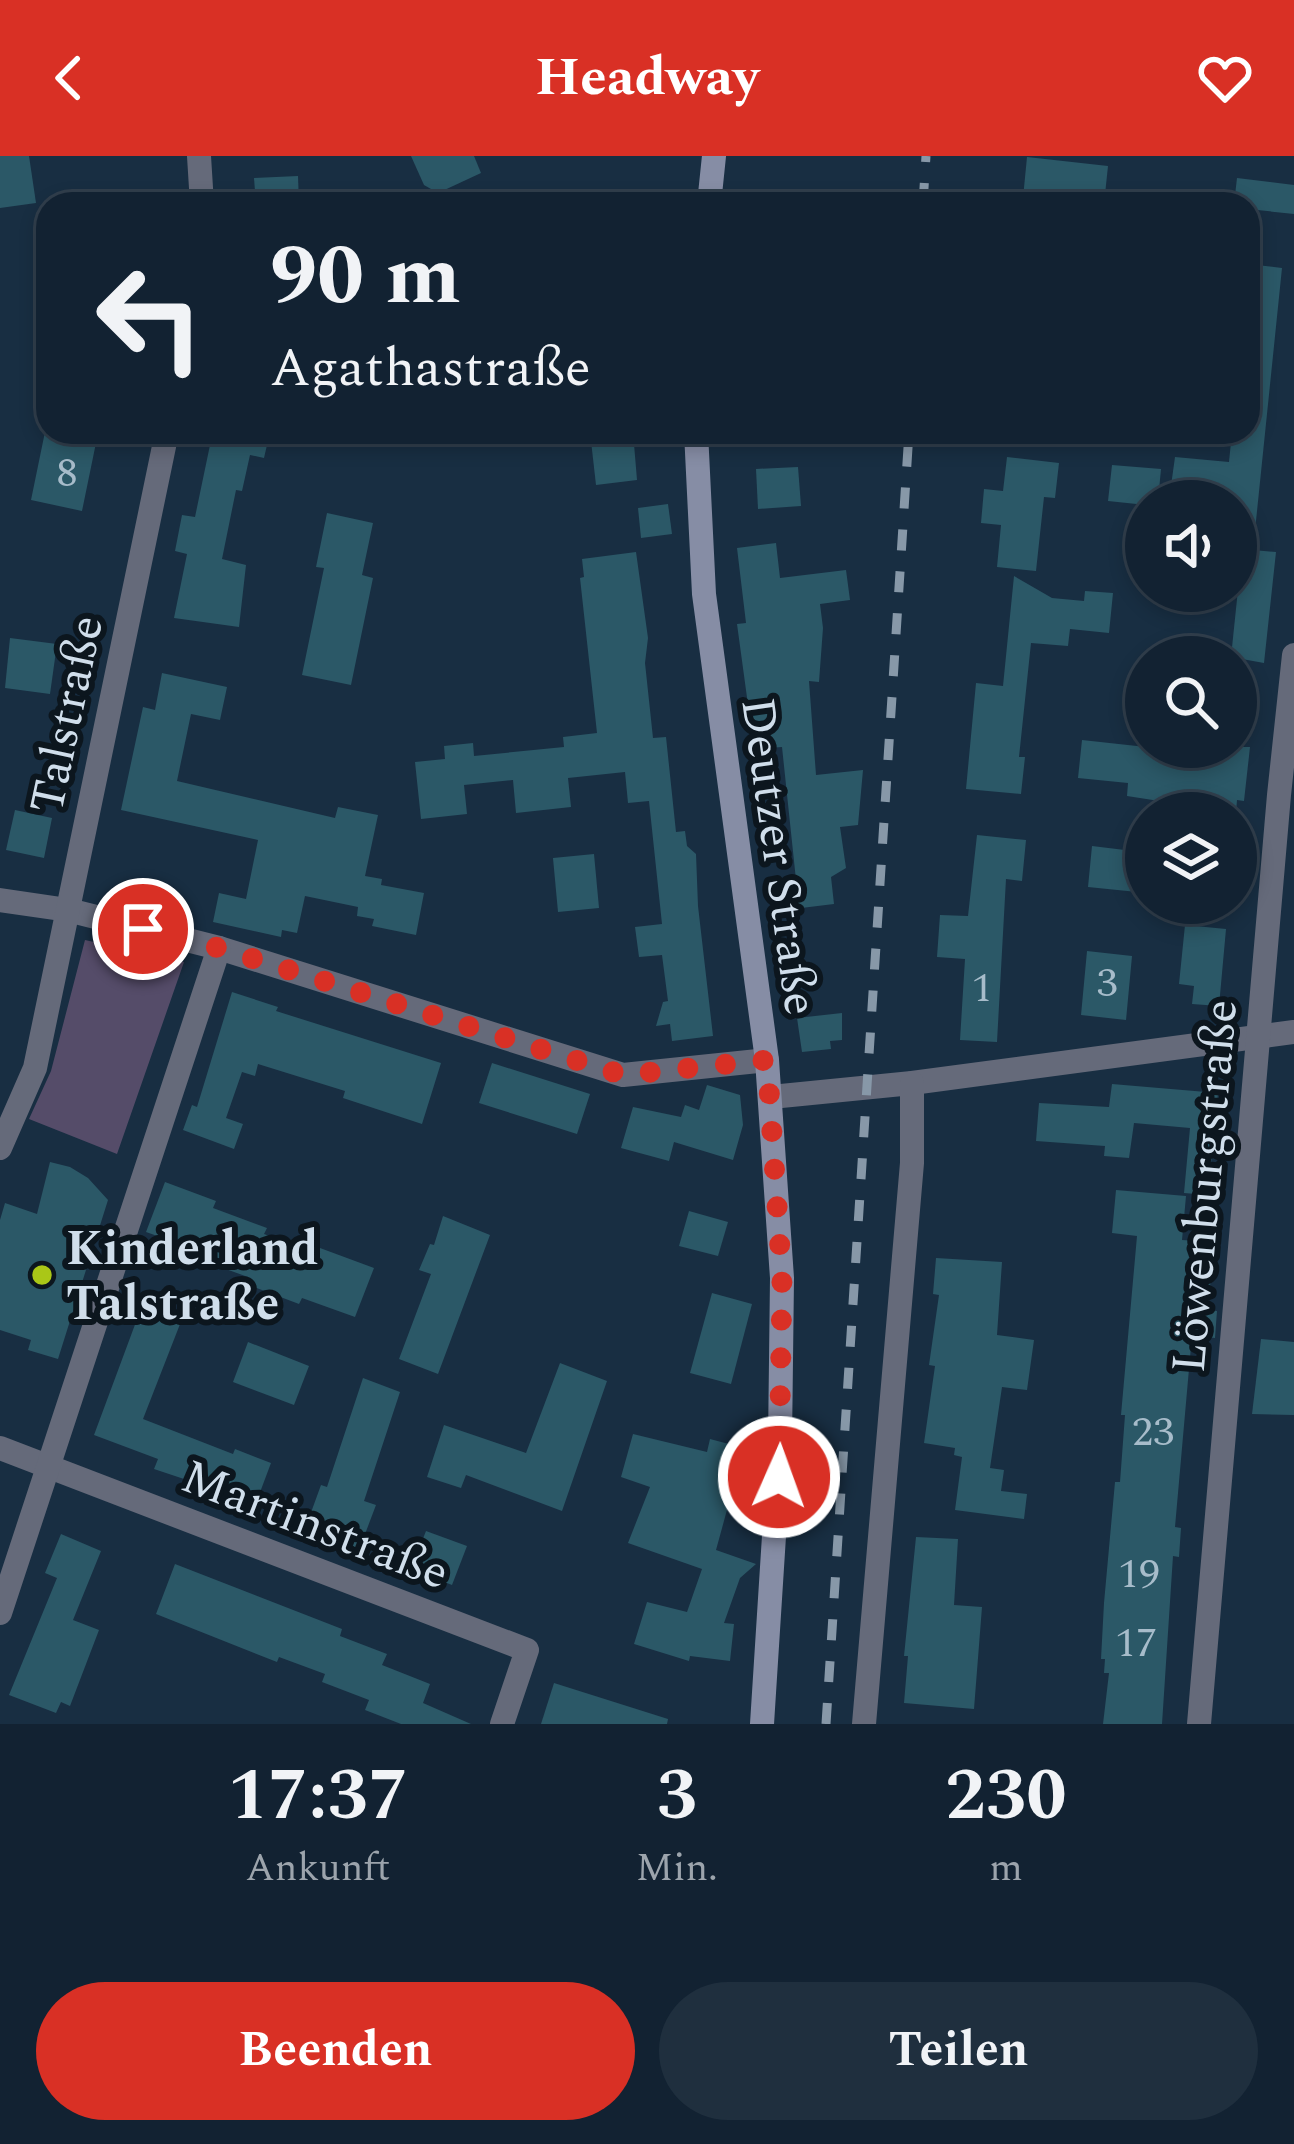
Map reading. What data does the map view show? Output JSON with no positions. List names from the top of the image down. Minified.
{"streets":{"main road":["Deutzer Straße"],"street":["Talstraße","Löwenburgstraße","Martinstraße"]},"places":["Kinderland Talstraße"],"house_numbers":["8","3","1","23","19","17"],"page":{"header":"Headway","turn":["90 m","Agathastraße"],"eta":["17:37","Ankunft","3","Min.","230","m"],"buttons":["Beenden","Teilen"]}}
